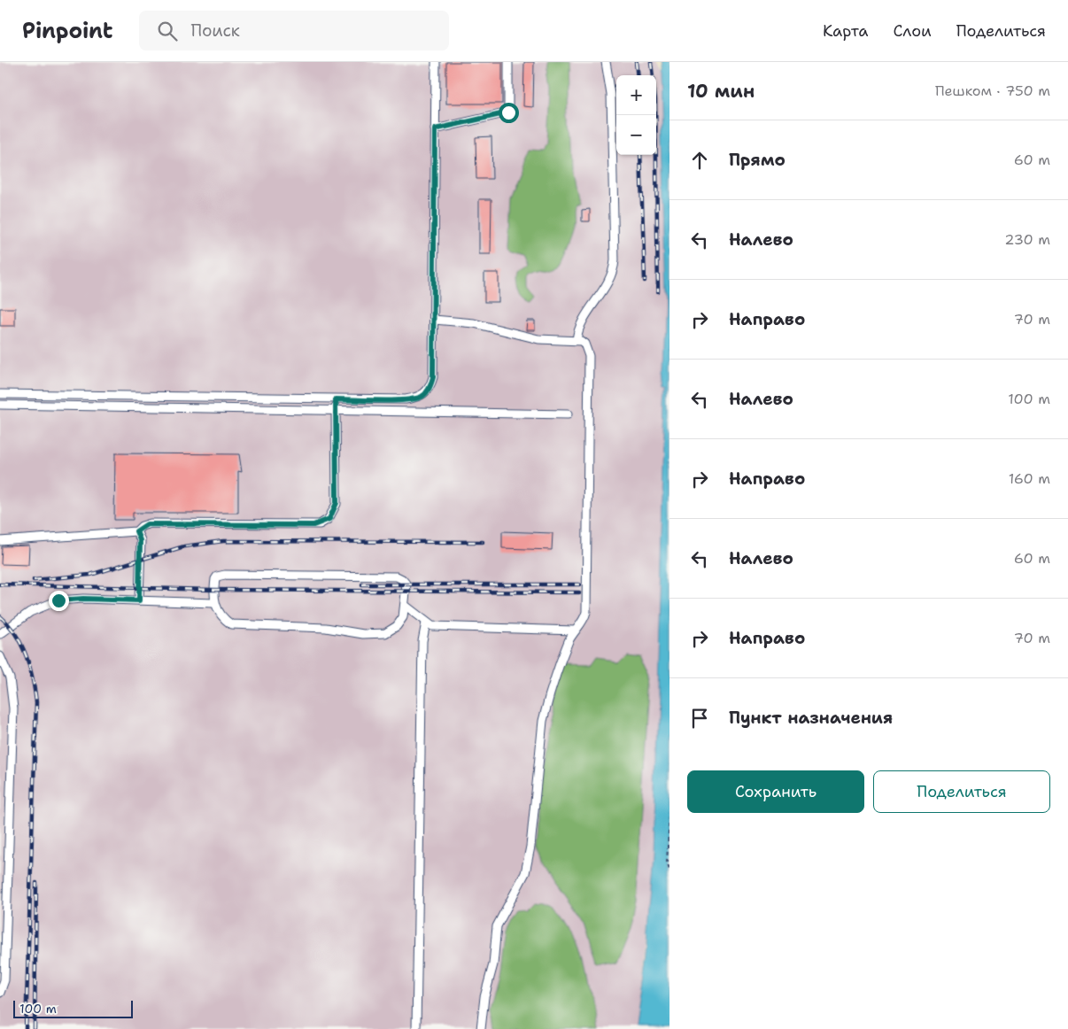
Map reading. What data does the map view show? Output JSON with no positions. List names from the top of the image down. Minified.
{"scale_bar":"100 m","page":{"header":"Pinpoint","search":"Поиск","nav":["Карта","Слои","Поделиться"],"heading":["10 мин","Пешком · 750 m"],"map_buttons":["+","−"],"list":[["Прямо","60 m"],["Налево","230 m"],["Направо","70 m"],["Налево","100 m"],["Направо","160 m"],["Налево","60 m"],["Направо","70 m"],"Пункт назначения"],"buttons":["Сохранить","Поделиться"],"scale":"100 m"}}
